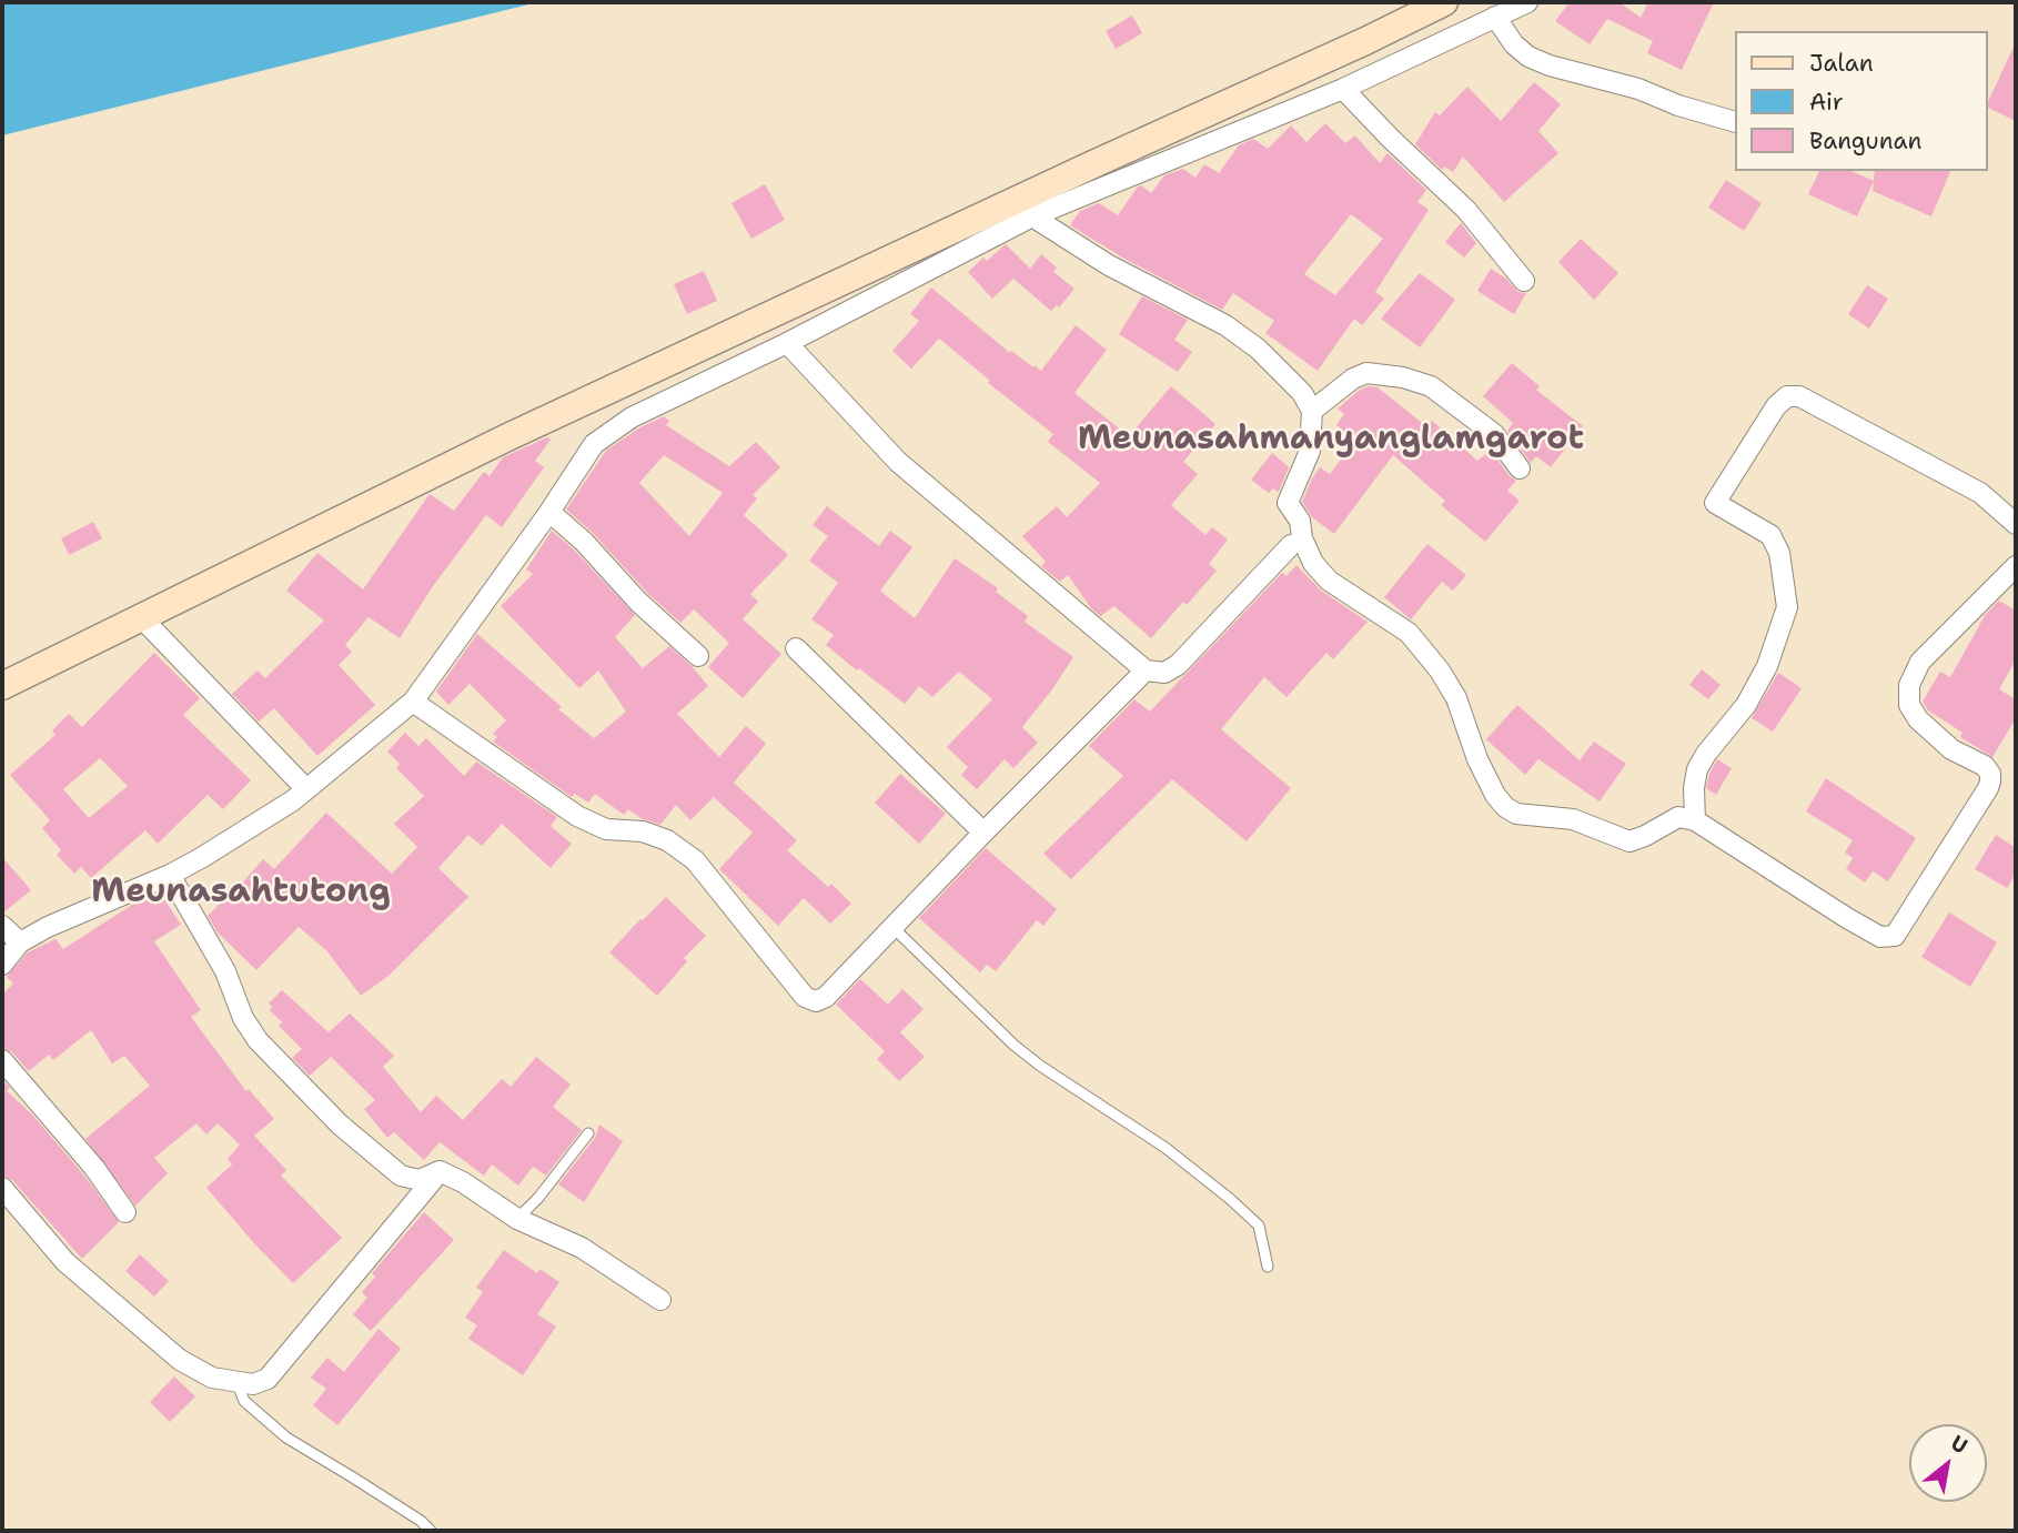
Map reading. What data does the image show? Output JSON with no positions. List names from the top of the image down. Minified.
{"districts":["Meunasahmanyanglamgarot","Meunasahtutong"],"legend":["Jalan","Air","Bangunan"],"north":"top right"}
